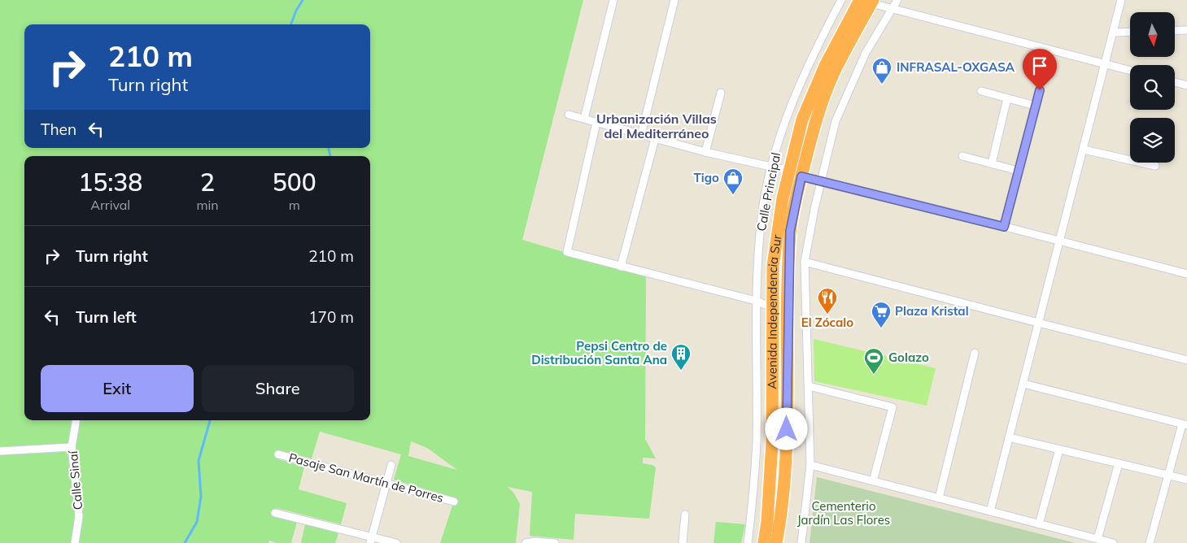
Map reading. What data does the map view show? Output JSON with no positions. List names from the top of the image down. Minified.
{"streets":{"highway":["Avenida Independencia Sur"],"street":["Calle Principal","Pasaje San Martín de Porres","Calle Sinaí"]},"districts":["Urbanización Villas del Mediterráneo"],"parks":["Cementerio Jardín Las Flores"],"places":{"shop":["INFRASAL-OXGASA","Tigo"],"restaurant":["El Zócalo"],"supermarket":["Plaza Kristal"],"building":["Pepsi Centro de Distribución Santa Ana"],"sports":["Golazo"]},"north":"bottom","page":{"turn":["210 m","Turn right"],"then":"Then","eta":["15:38","Arrival","2","min","500","m"],"list":[{"name":"Turn right","value":"210 m"},{"name":"Turn left","value":"170 m"}],"buttons":["Exit","Share"]}}
